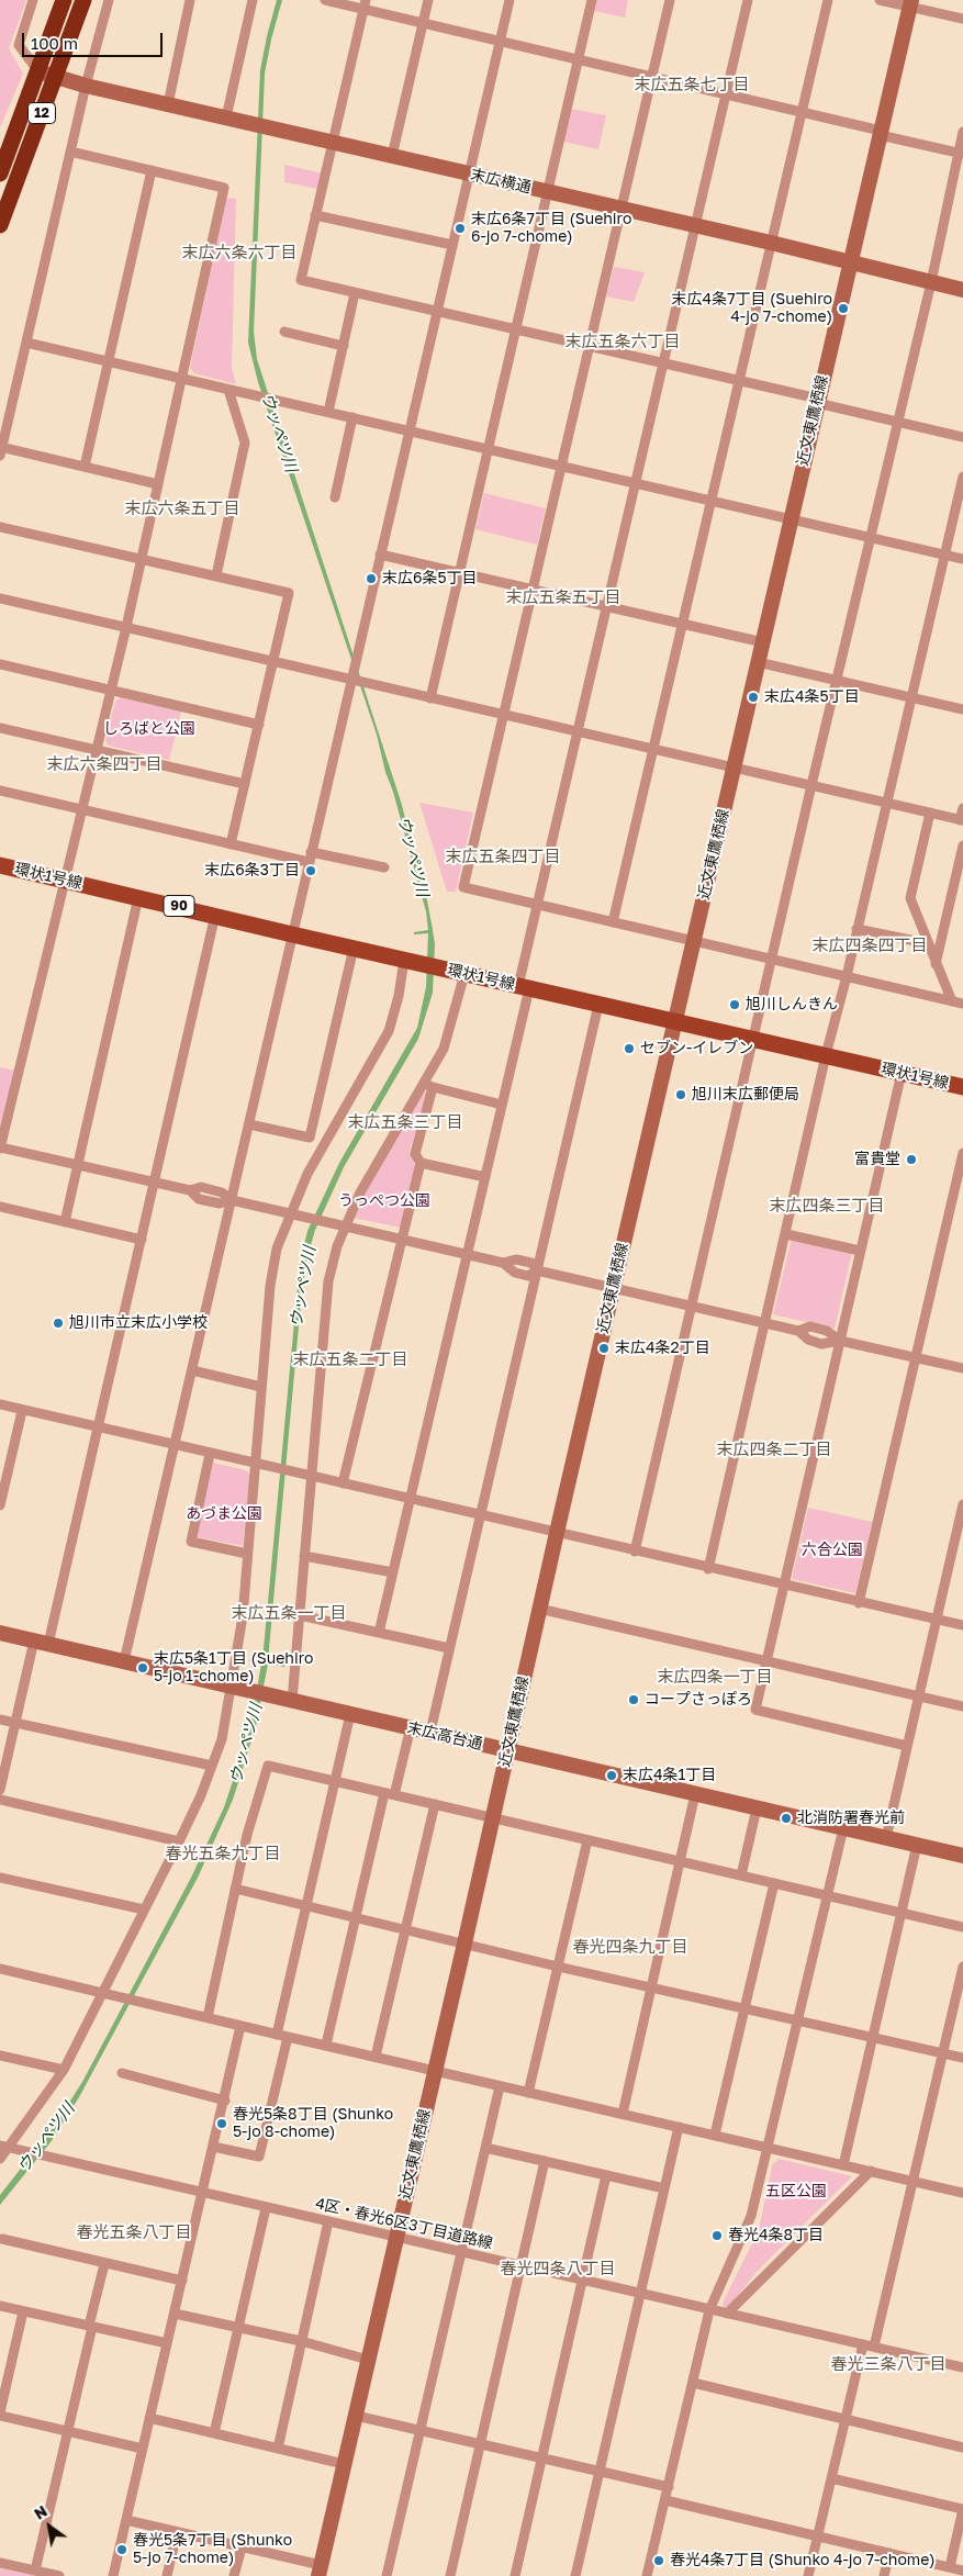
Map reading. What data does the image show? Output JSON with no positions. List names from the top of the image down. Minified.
{"streets":{"highway":["12"],"main road":["環状1号線","90"],"street":["末広横通","近文東鷹栖線","末広高台通","4区・春光6区3丁目道路線"]},"crossings":[["12","末広横通"],["末広横通","近文東鷹栖線"],["近文東鷹栖線","環状1号線"],["近文東鷹栖線","末広高台通"],["近文東鷹栖線","4区・春光6区3丁目道路線"]],"districts":["末広五条七丁目","末広六条六丁目","末広五条六丁目","末広六条五丁目","末広五条五丁目","末広六条四丁目","末広五条四丁目","末広四条四丁目","末広五条三丁目","末広四条三丁目","末広五条二丁目","末広四条二丁目","末広五条一丁目","末広四条一丁目","春光五条九丁目","春光四条九丁目","春光五条八丁目","春光四条八丁目","春光三条八丁目"],"water":["ウッペツ川"],"parks":["しろばと公園","うっぺつ公園","あづま公園","六合公園","五区公園"],"places":["末広6条7丁目 (Suehiro 6-jo 7-chome)","末広4条7丁目 (Suehiro 4-jo 7-chome)","末広6条5丁目","末広4条5丁目","末広6条3丁目","旭川しんきん","セブン-イレブン","旭川末広郵便局","富貴堂","旭川市立末広小学校","末広4条2丁目","末広5条1丁目 (Suehiro 5-jo 1-chome)","コープさっぽろ","末広4条1丁目","北消防署春光前","春光5条8丁目 (Shunko 5-jo 8-chome)","春光4条8丁目","春光5条7丁目 (Shunko 5-jo 7-chome)","春光4条7丁目 (Shunko 4-jo 7-chome)"],"scale_bar":"100 m","north":"top left"}
